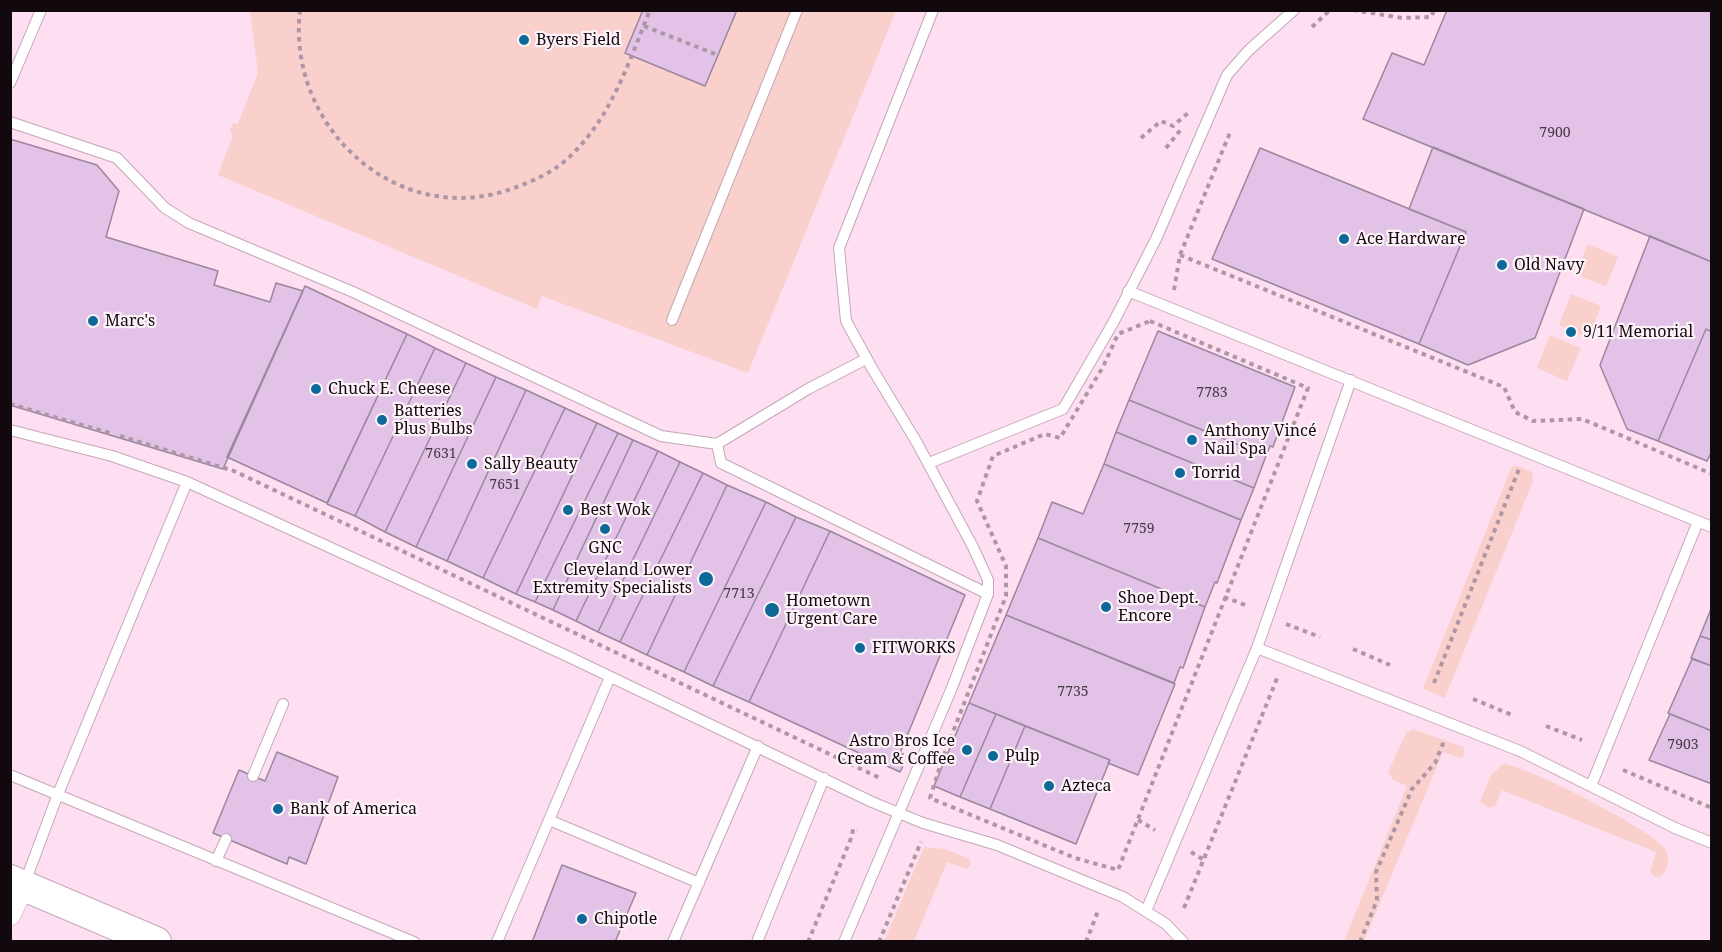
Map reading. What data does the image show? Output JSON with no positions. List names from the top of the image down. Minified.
{"places":["Byers Field","Ace Hardware","Old Navy","Marc's","9/11 Memorial","Chuck E. Cheese","Batteries Plus Bulbs","Anthony Vincé Nail Spa","Sally Beauty","Torrid","Best Wok","GNC","Cleveland Lower Extremity Specialists","Shoe Dept. Encore","Hometown Urgent Care","FITWORKS","Astro Bros Ice Cream & Coffee","Pulp","Azteca","Bank of America","Chipotle"],"house_numbers":["7900","7783","7631","7651","7759","7713","7735","7903"]}
